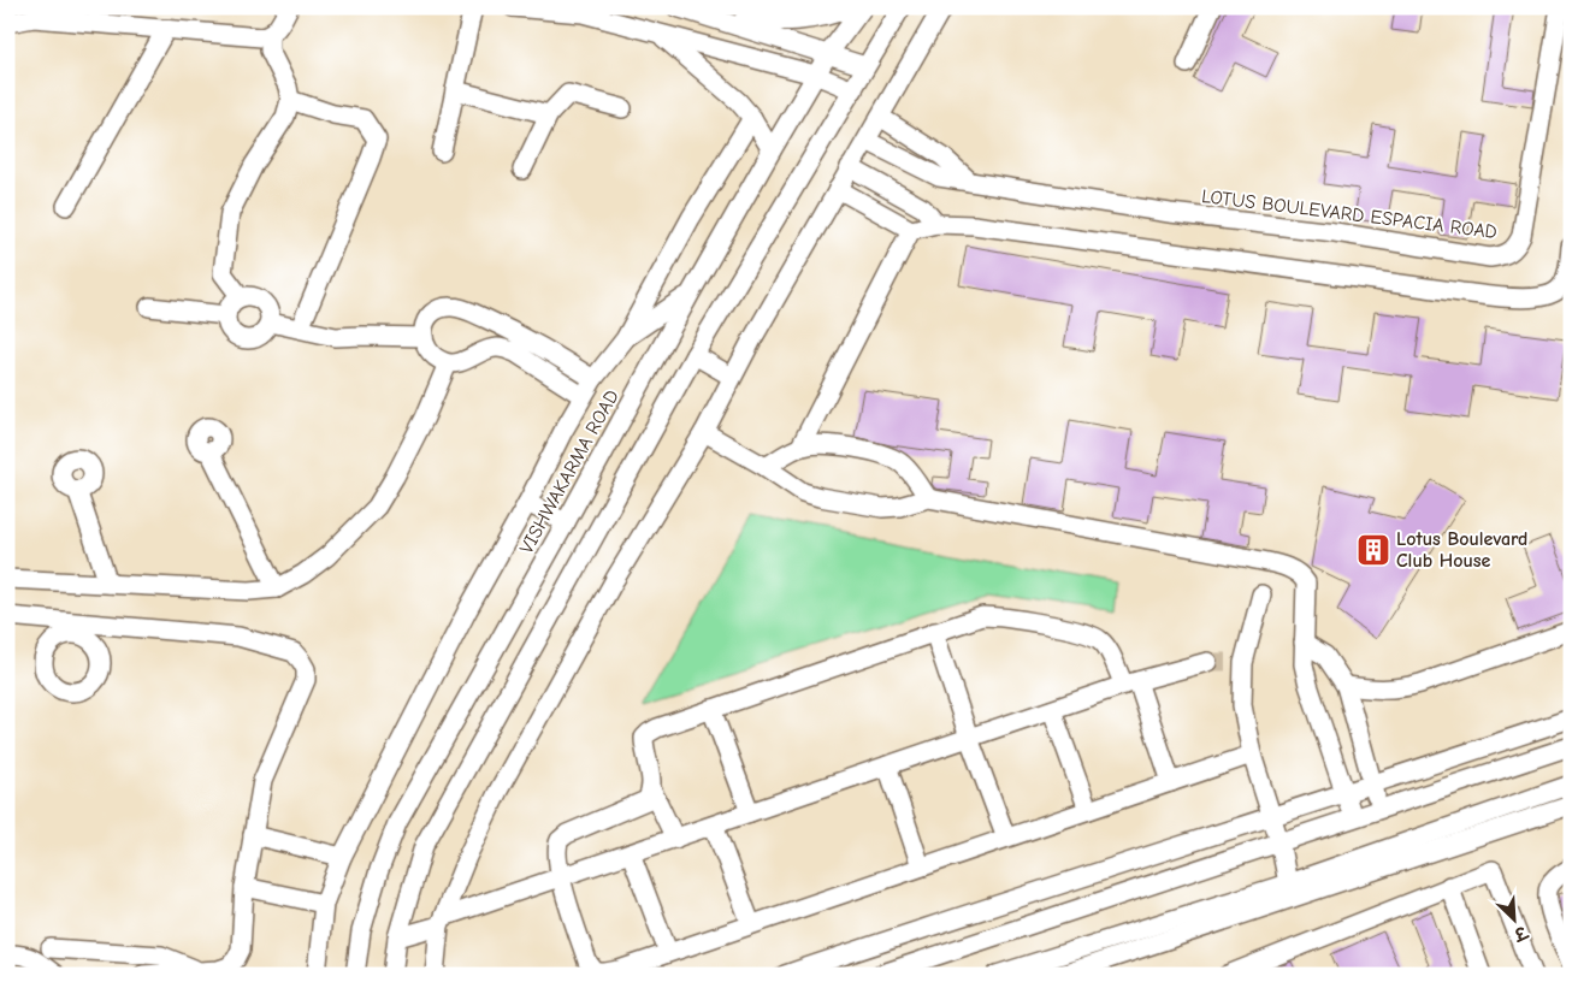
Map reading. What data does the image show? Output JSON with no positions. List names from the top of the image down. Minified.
{"streets":{"street":["LOTUS BOULEVARD ESPACIA ROAD","VISHWAKARMA ROAD"]},"places":{"building":["Lotus Boulevard Club House"]},"north":"bottom right"}
